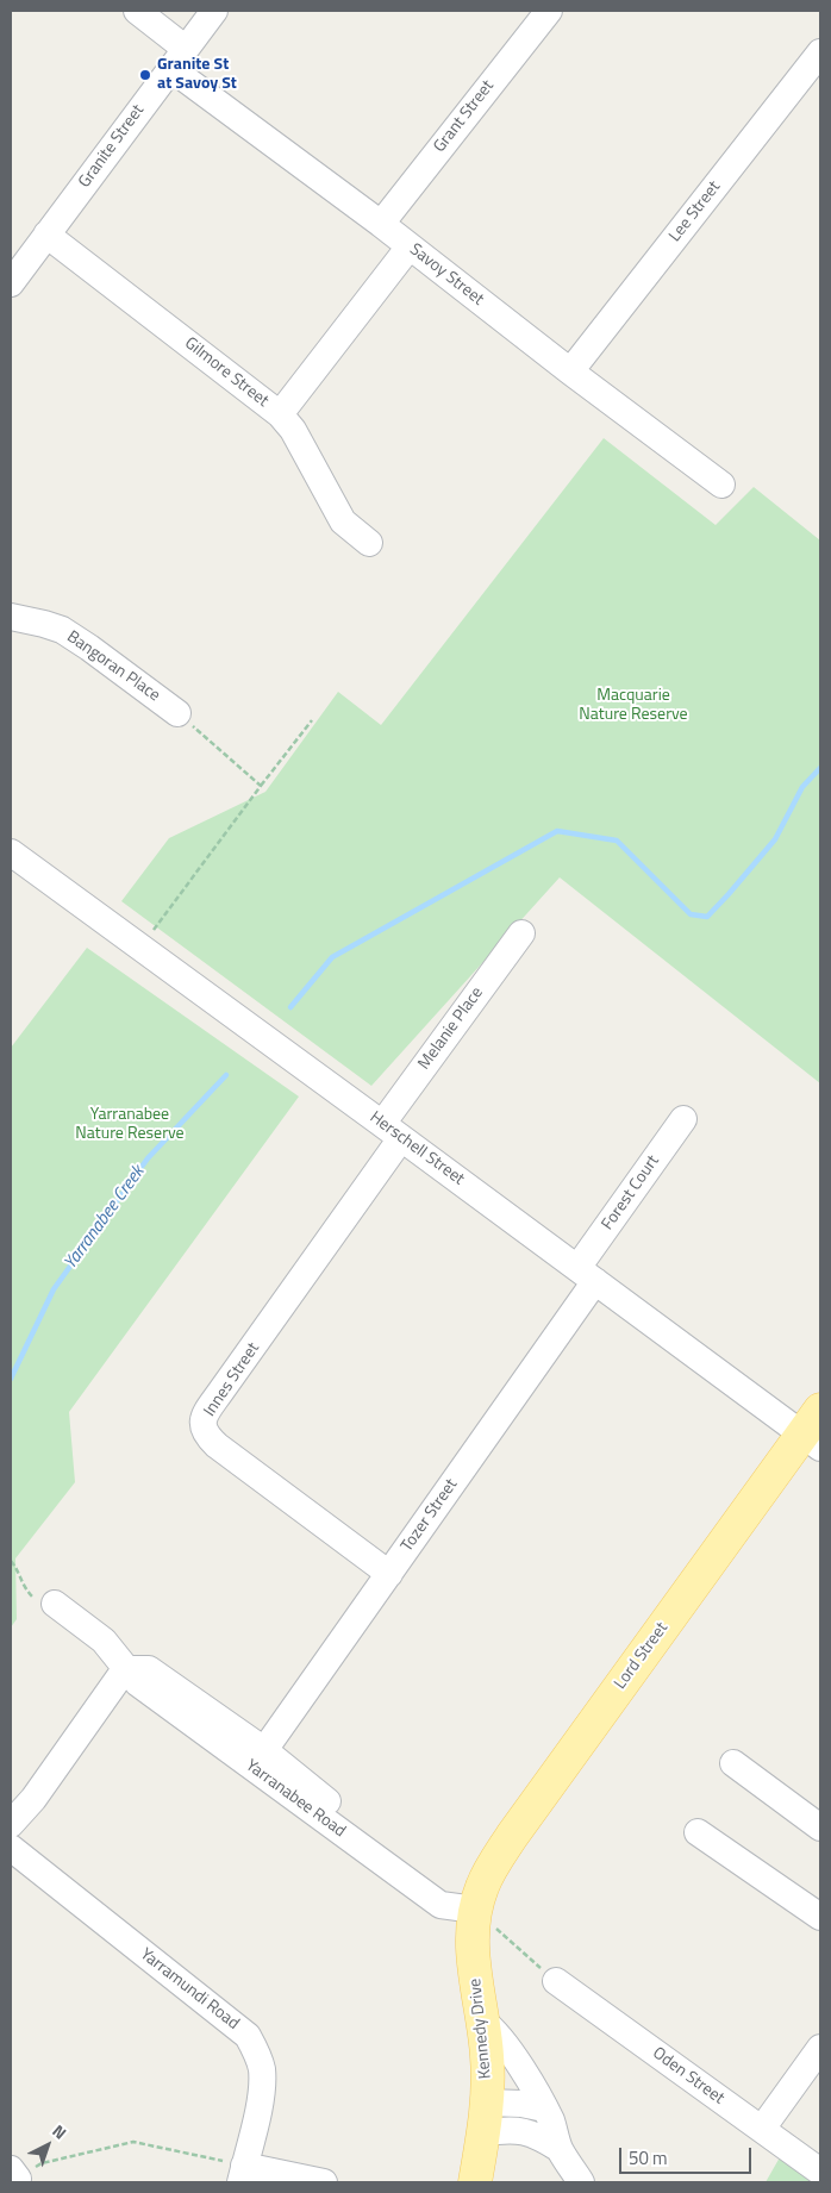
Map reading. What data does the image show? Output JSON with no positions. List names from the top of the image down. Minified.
{"streets":{"main road":["Lord Street","Kennedy Drive"],"street":["Grant Street","Granite Street","Lee Street","Savoy Street","Gilmore Street","Bangoran Place","Melanie Place","Herschell Street","Forest Court","Innes Street","Tozer Street","Yarranabee Road","Yarramundi Road","Oden Street"]},"crossings":[["Grant Street","Savoy Street"],["Granite Street","Savoy Street"],["Granite Street","Gilmore Street"],["Lee Street","Savoy Street"],["Melanie Place","Herschell Street"],["Melanie Place","Innes Street"],["Herschell Street","Forest Court"],["Herschell Street","Innes Street"],["Herschell Street","Tozer Street"],["Herschell Street","Lord Street"],["Forest Court","Tozer Street"],["Innes Street","Tozer Street"],["Tozer Street","Yarranabee Road"],["Lord Street","Yarranabee Road"],["Lord Street","Kennedy Drive"],["Yarranabee Road","Kennedy Drive"]],"water":["Yarranabee Creek"],"parks":["Macquarie Nature Reserve","Yarranabee Nature Reserve"],"places":["Granite St at Savoy St"],"scale_bar":"50 m","north":"top right"}
